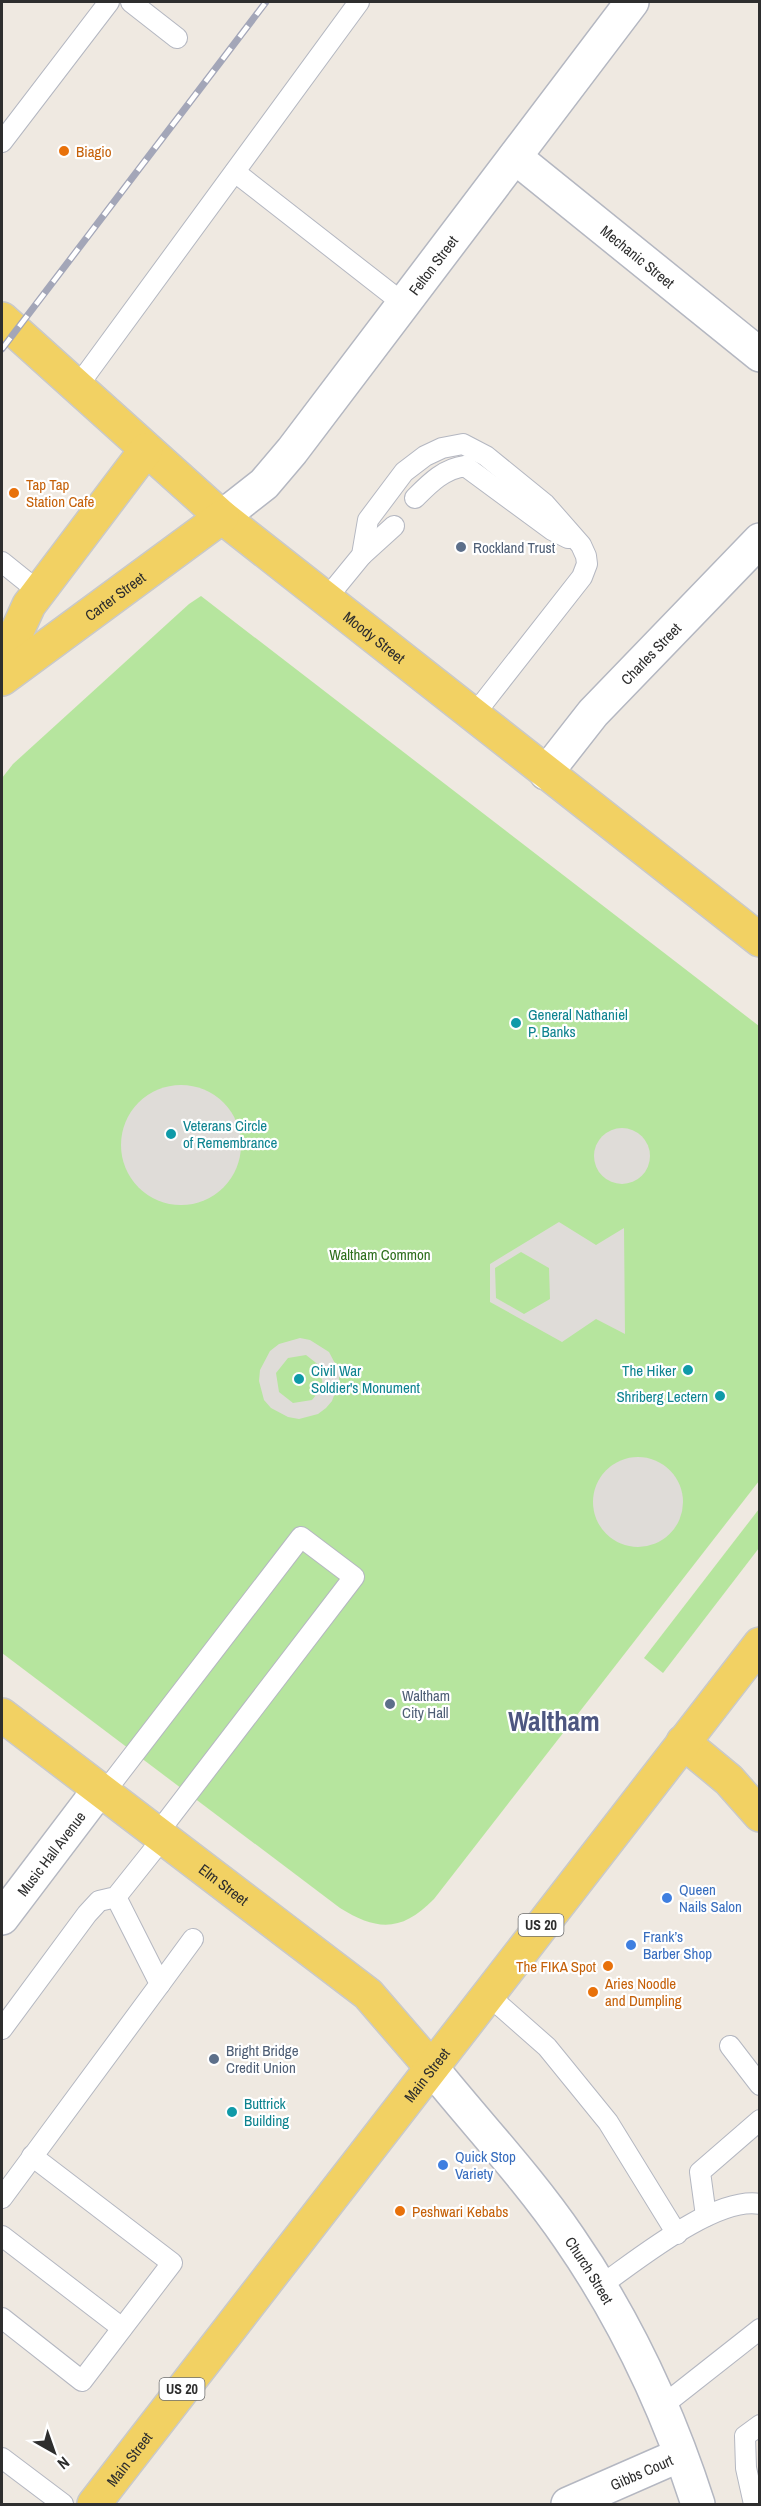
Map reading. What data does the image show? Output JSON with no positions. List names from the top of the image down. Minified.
{"streets":{"main road":["Carter Street","Moody Street","Elm Street","US 20","Main Street"],"street":["Mechanic Street","Felton Street","Charles Street","Music Hall Avenue","Church Street","Gibbs Court"]},"crossings":[["Mechanic Street","Felton Street"],["Felton Street","Carter Street"],["Felton Street","Moody Street"],["Carter Street","Moody Street"],["Moody Street","Charles Street"],["Music Hall Avenue","Elm Street"],["Elm Street","Main Street"],["Elm Street","Church Street"],["Main Street","Church Street"],["Church Street","Gibbs Court"]],"districts":["Waltham"],"parks":["Waltham Common"],"places":["Biagio","Tap Tap Station Cafe","Rockland Trust","General Nathaniel P. Banks","Veterans Circle of Remembrance","The Hiker","Civil War Soldier's Monument","Shriberg Lectern","Waltham City Hall","Queen Nails Salon","Frank’s Barber Shop","The FIKA Spot","Aries Noodle and Dumpling","Bright Bridge Credit Union","Buttrick Building","Quick Stop Variety","Peshwari Kebabs"],"north":"bottom right"}
